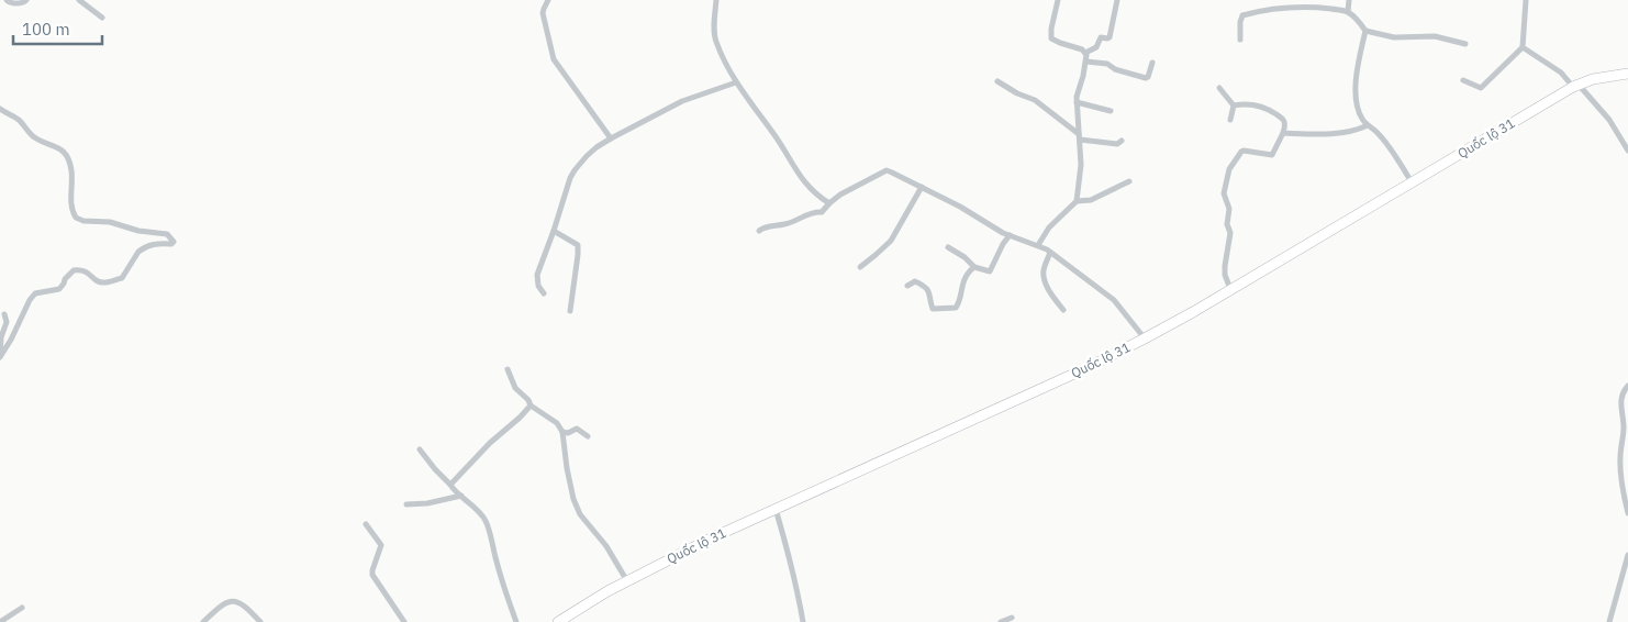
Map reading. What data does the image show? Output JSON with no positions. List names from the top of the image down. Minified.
{"streets":{"highway":["Quốc lộ 31"]},"scale_bar":"100 m"}
